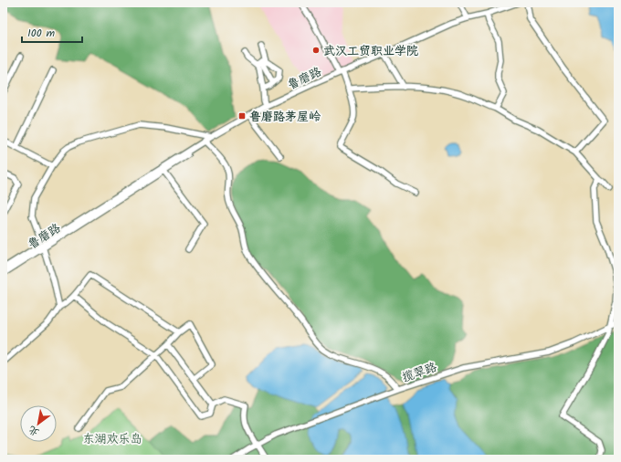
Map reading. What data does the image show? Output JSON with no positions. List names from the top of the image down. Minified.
{"streets":{"street":["鲁磨路","揽翠路"]},"parks":["东湖欢乐岛"],"places":{"other":["武汉工贸职业学院"],"transit":["鲁磨路茅屋岭"]},"scale_bar":"100 m","north":"bottom left"}
